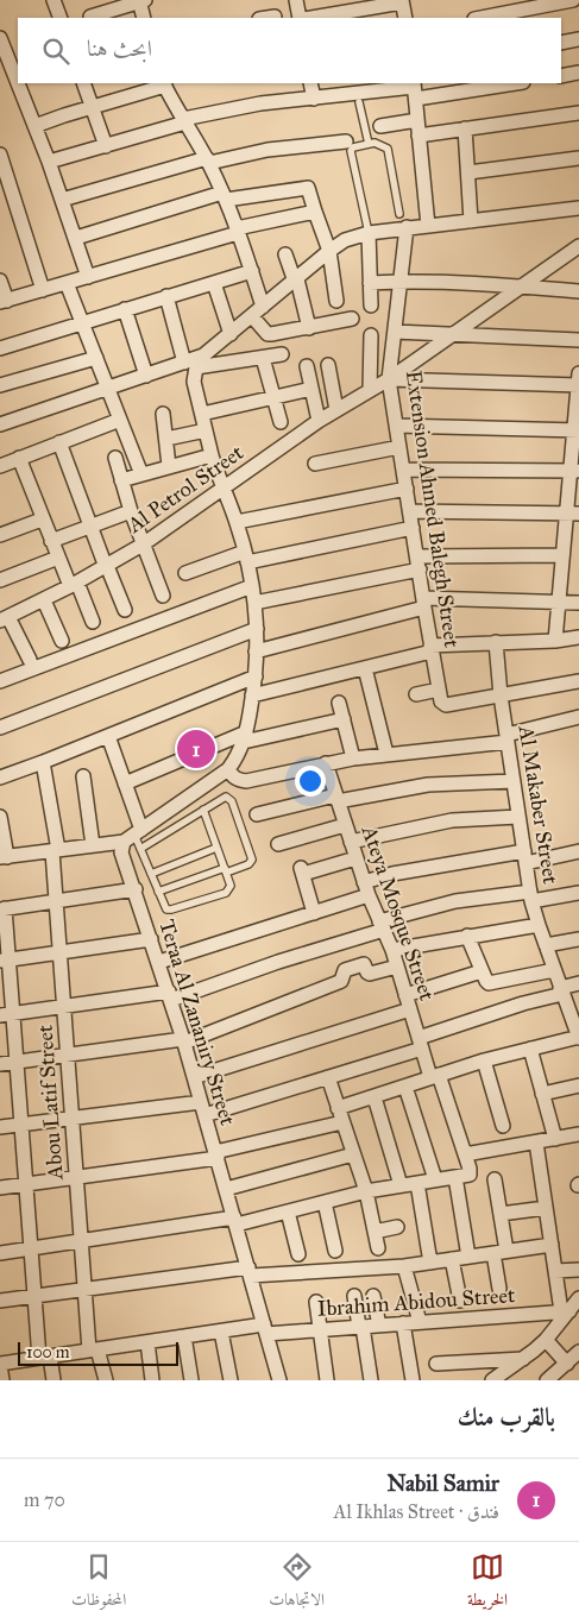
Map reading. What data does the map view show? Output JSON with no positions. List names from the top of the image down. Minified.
{"streets":{"street":["Al Petrol Street","Extension Ahmed Balegh Street","Al Makaber Street","Ateya Mosque Street","Teraa Al Zananiry Street","Abou Latif Street","Ibrahim Abidou Street"]},"crossings":[["Al Petrol Street","Extension Ahmed Balegh Street"],["Teraa Al Zananiry Street","Ibrahim Abidou Street"],["Abou Latif Street","Ibrahim Abidou Street"]],"scale_bar":"100 m","page":{"search":"ابحث هنا","pins":"1","scale":"100 m","heading":"بالقرب منك","list":[{"mark":"1","name":"Nabil Samir","note":"فندق · Al Ikhlas Street","value":"70 m"}],"nav":["الخريطة","الاتجاهات","المحفوظات"]}}
